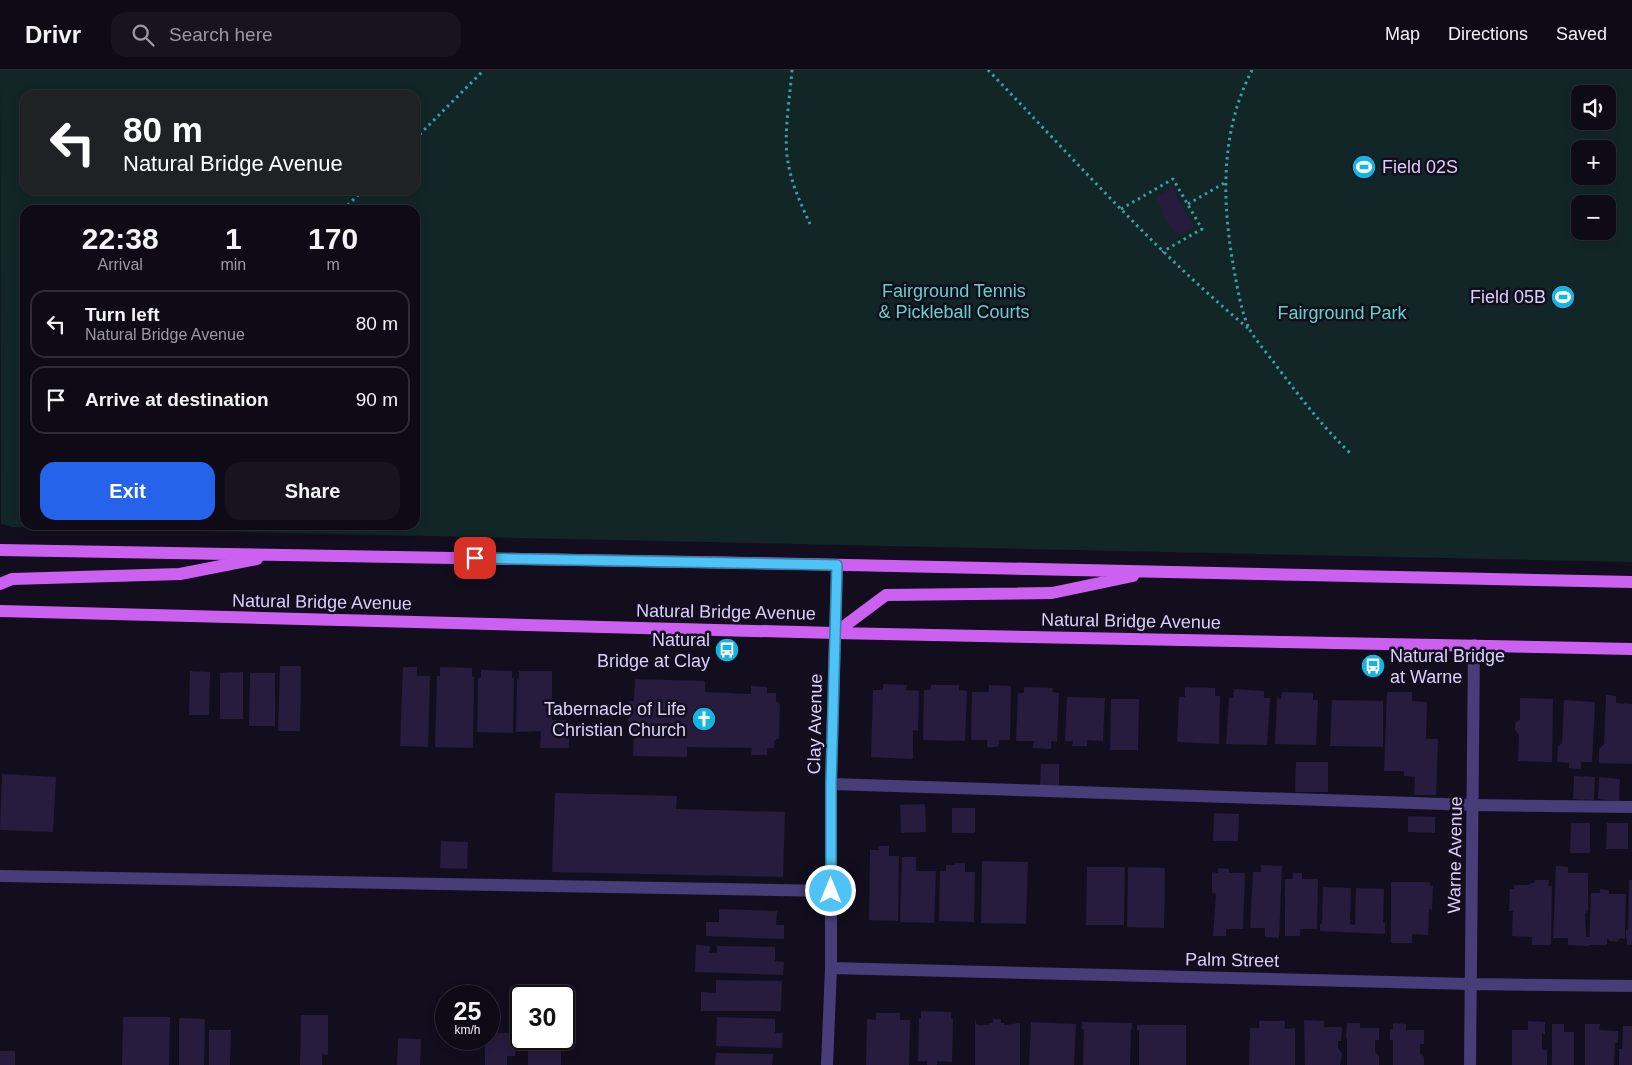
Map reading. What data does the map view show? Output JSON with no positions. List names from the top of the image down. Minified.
{"streets":{"main road":["Natural Bridge Avenue"],"street":["Clay Avenue","Warne Avenue","Palm Street"]},"crossings":[["Natural Bridge Avenue","Clay Avenue"],["Natural Bridge Avenue","Warne Avenue"],["Clay Avenue","Palm Street"],["Warne Avenue","Palm Street"]],"parks":["Fairground Tennis & Pickleball Courts","Fairground Park"],"places":{"sports":["Field 02S","Field 05B"],"bus stop":["Natural Bridge at Clay","Natural Bridge at Warne"],"church":["Tabernacle of Life Christian Church"]},"page":{"header":"Drivr","search":"Search here","nav":["Map","Directions","Saved"],"map_buttons":["+","−"],"turn":["80 m","Natural Bridge Avenue"],"eta":["22:38","Arrival","1","min","170","m"],"list":[{"name":"Turn left","note":"Natural Bridge Avenue","value":"80 m"},{"name":"Arrive at destination","value":"90 m"}],"buttons":["Exit","Share"],"speed":"25 km/h","limit":"30"}}
